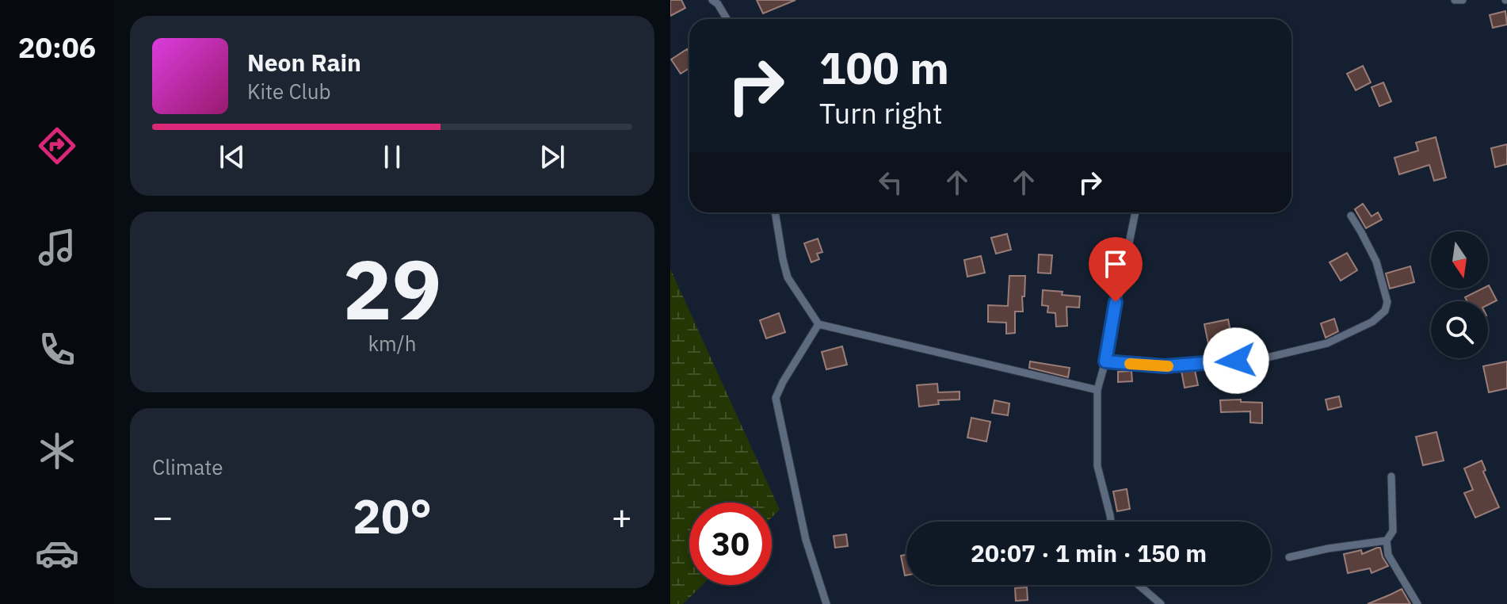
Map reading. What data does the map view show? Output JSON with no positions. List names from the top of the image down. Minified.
{"north":"bottom","page":{"tabs":"20:06","turn":["100 m","Turn right"],"song":["Neon Rain","Kite Club"],"tile":[["29","km/h"],"Climate"],"heat":["−","20°","+"],"limit":"30","trip":"20:07 · 1 min · 150 m"}}
